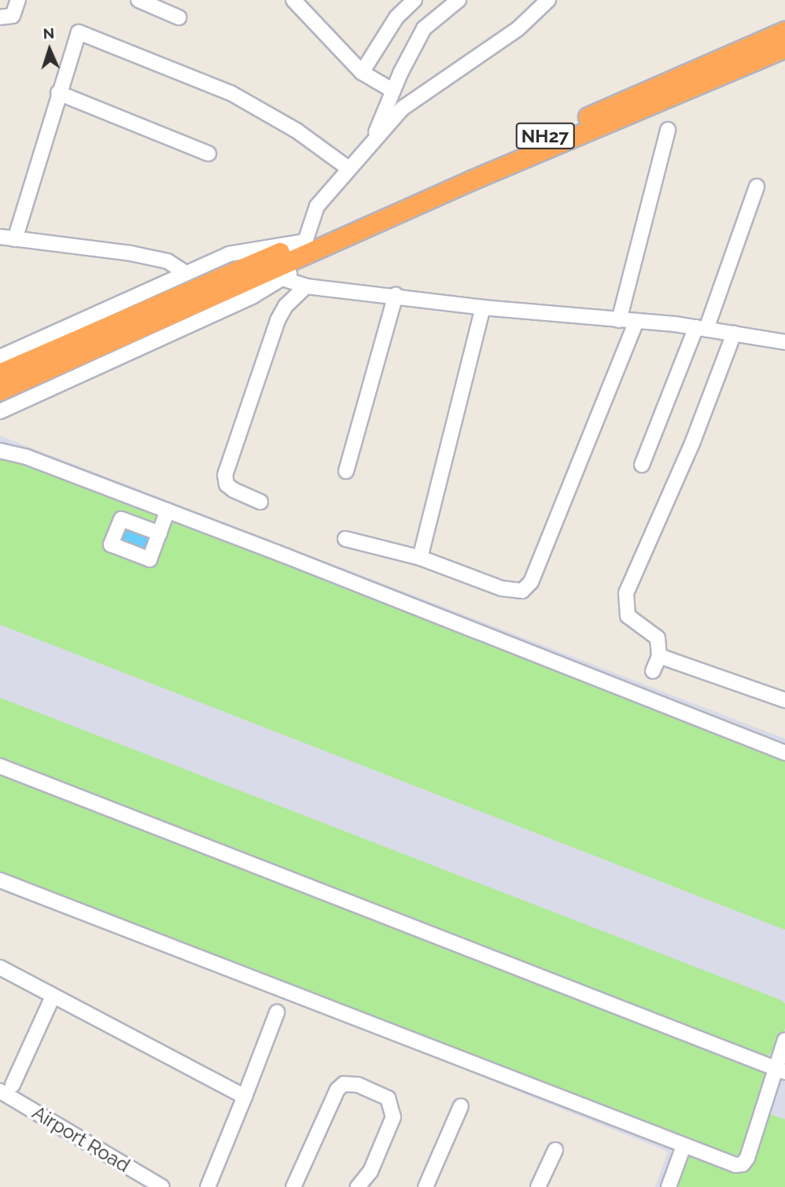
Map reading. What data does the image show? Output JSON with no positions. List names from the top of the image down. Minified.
{"streets":{"highway":["NH27"],"street":["Airport Road"]},"north":"top"}
